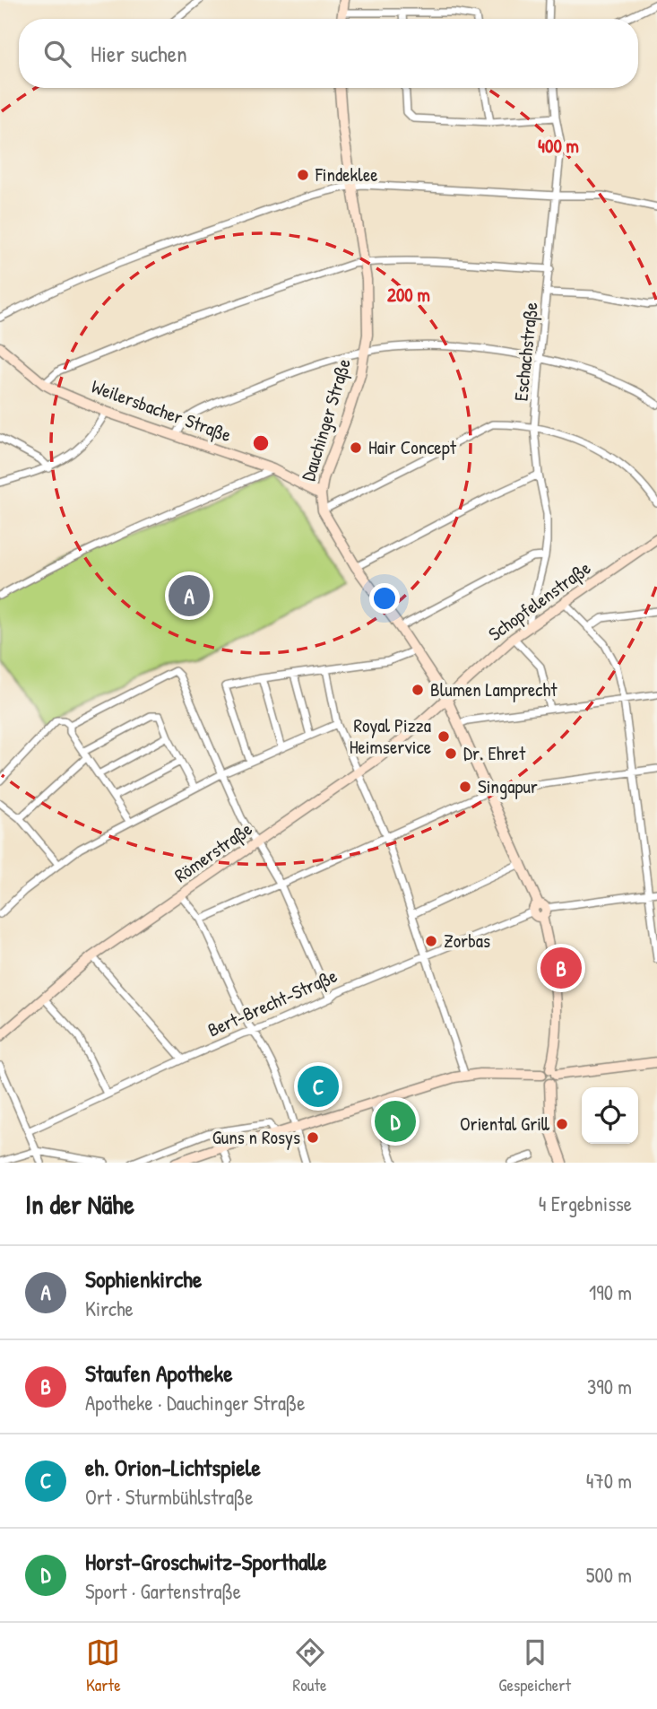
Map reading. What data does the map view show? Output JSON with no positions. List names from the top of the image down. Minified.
{"streets":{"main road":["Weilersbacher Straße","Dauchinger Straße","Schopfelenstraße","Römerstraße"],"street":["Eschachstraße","Bert-Brecht-Straße"]},"crossings":[["Eschachstraße","Schopfelenstraße"],["Weilersbacher Straße","Dauchinger Straße"],["Dauchinger Straße","Schopfelenstraße"],["Dauchinger Straße","Römerstraße"],["Dauchinger Straße","Bert-Brecht-Straße"],["Schopfelenstraße","Römerstraße"]],"places":["Findeklee","Hair Concept","Blumen Lamprecht","Royal Pizza Heimservice","Dr. Ehret","Singapur","Zorbas","Oriental Grill","Guns n Rosys"],"page":{"search":"Hier suchen","pins":["A","B","C","D"],"heading":["In der Nähe","4 Ergebnisse"],"list":[{"mark":"A","name":"Sophienkirche","note":"Kirche","value":"190 m"},{"mark":"B","name":"Staufen Apotheke","note":"Apotheke · Dauchinger Straße","value":"390 m"},{"mark":"C","name":"eh. Orion-Lichtspiele","note":"Ort · Sturmbühlstraße","value":"470 m"},{"mark":"D","name":"Horst-Groschwitz-Sporthalle","note":"Sport · Gartenstraße","value":"500 m"}],"nav":["Karte","Route","Gespeichert"]},"rings":["400 m","200 m"]}
